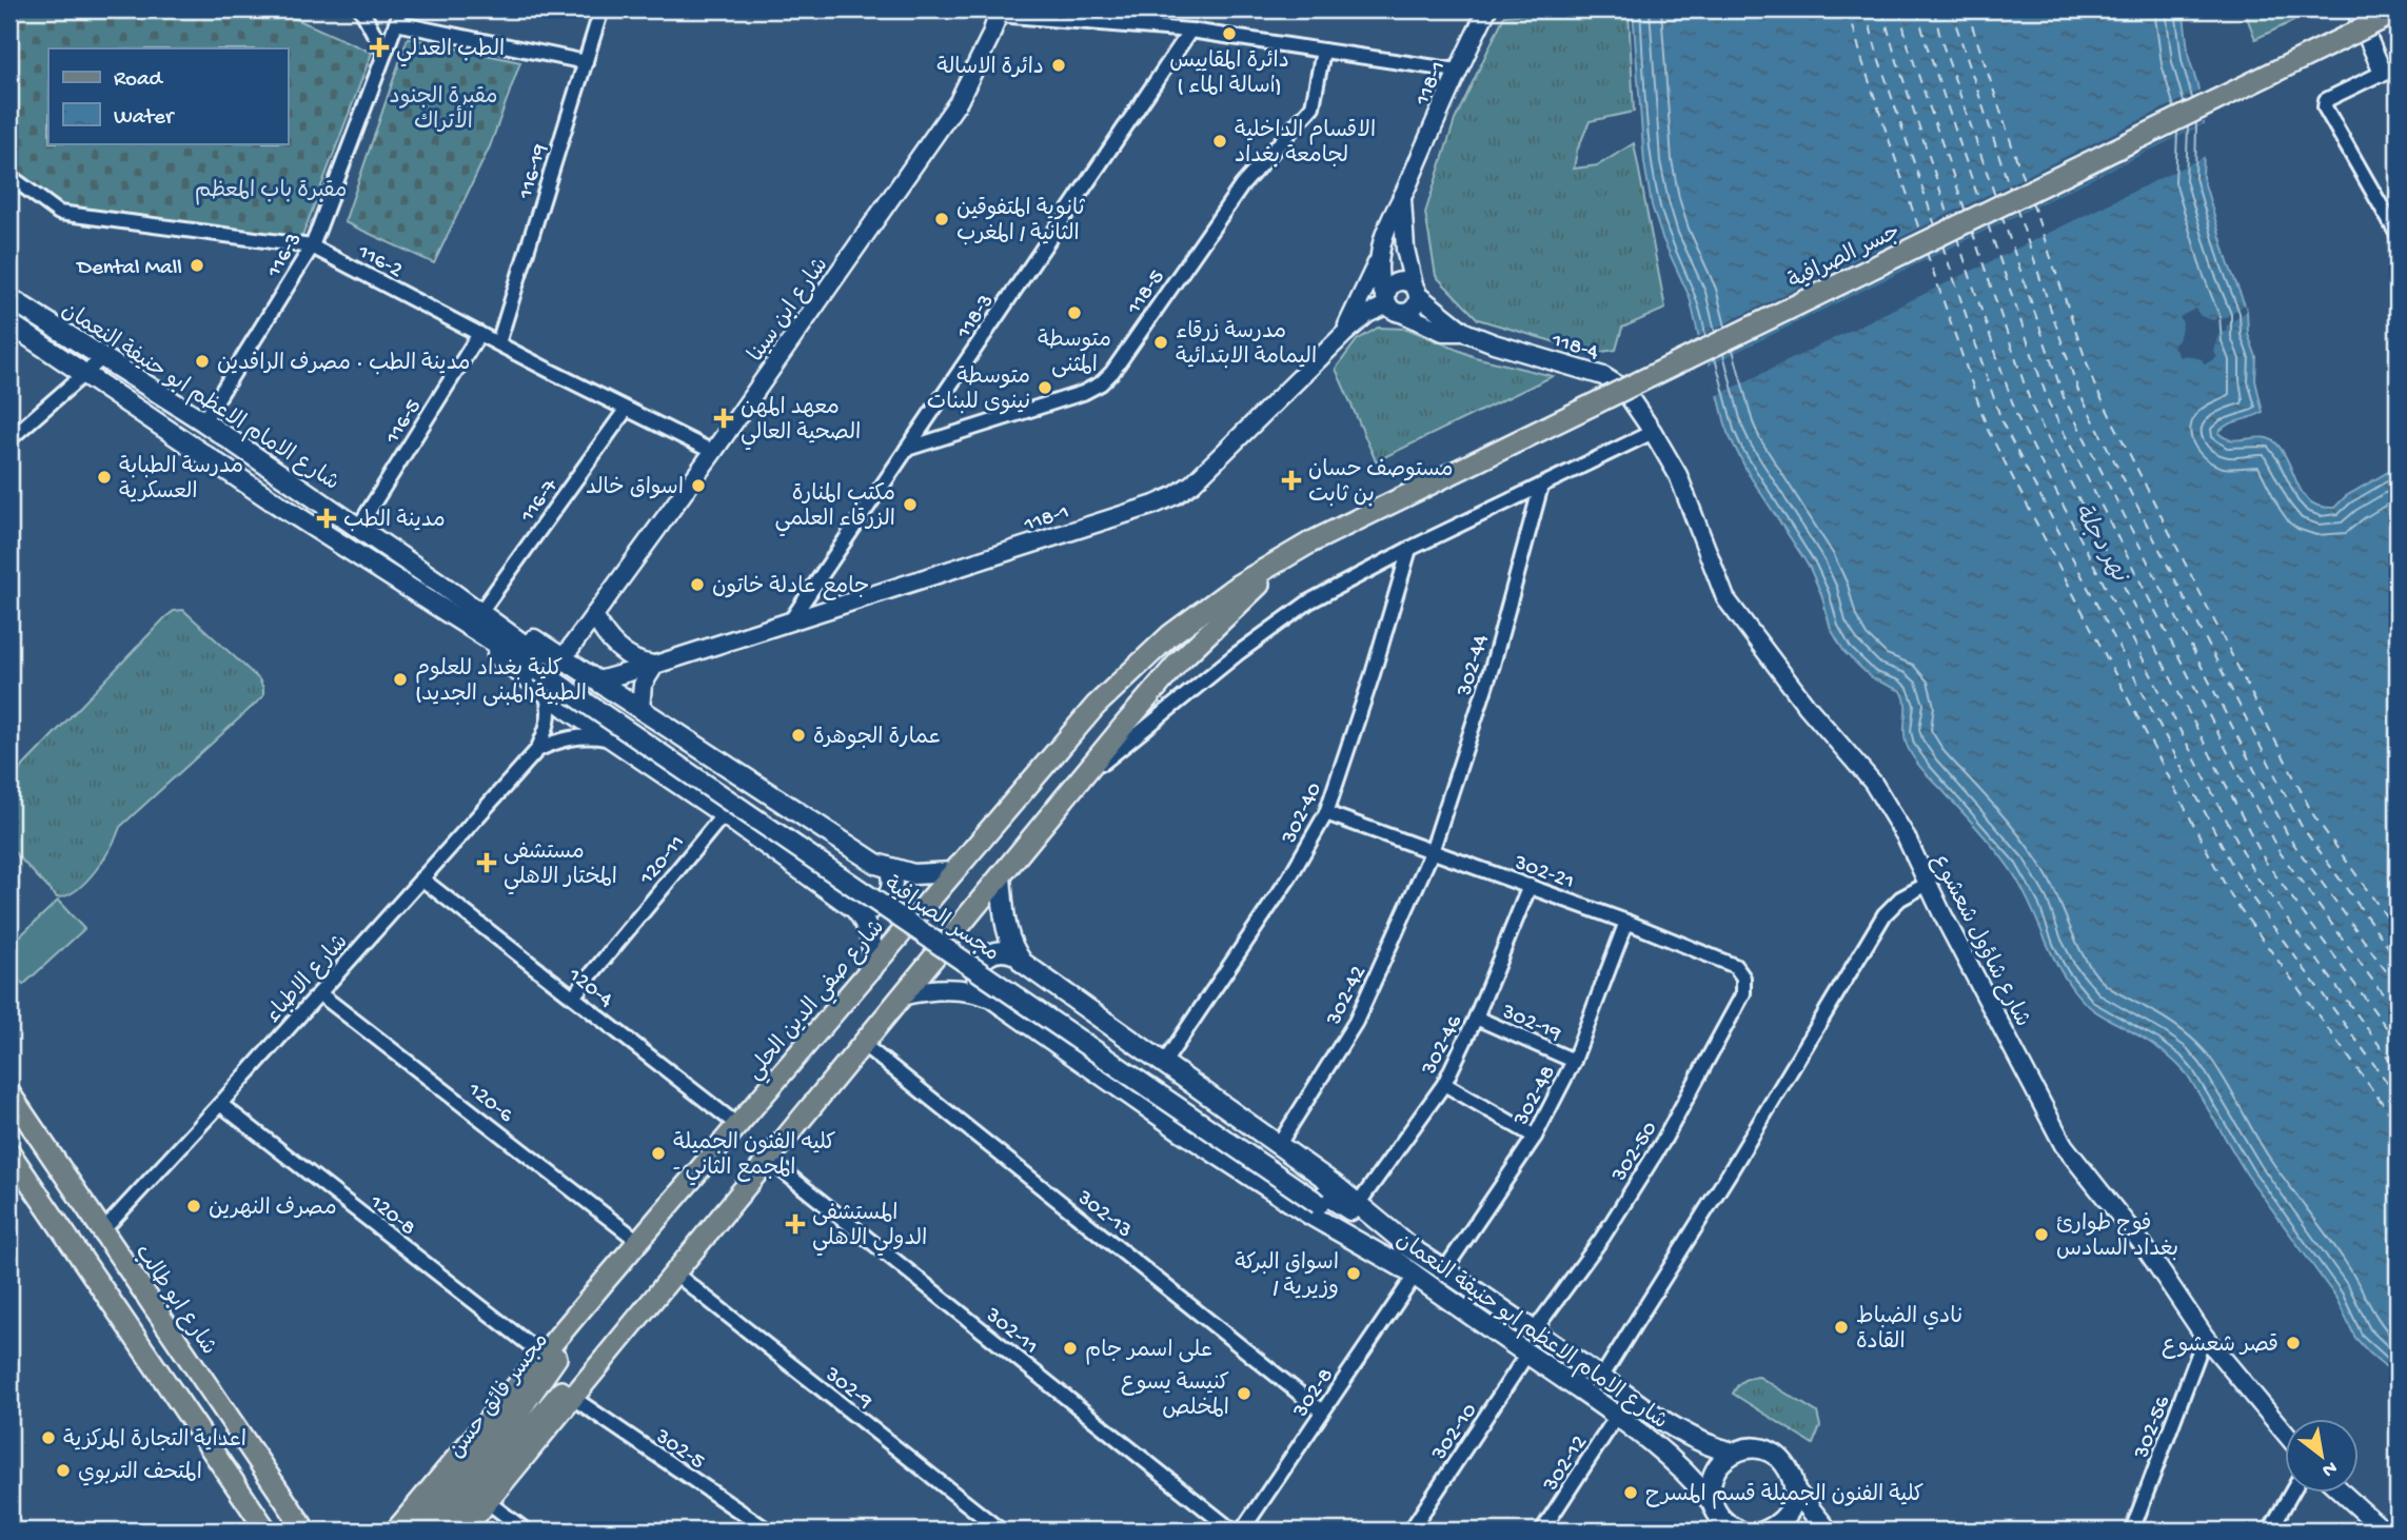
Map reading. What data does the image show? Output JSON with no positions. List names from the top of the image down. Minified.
{"streets":{"main road":["جسر الصرافية","شارع الامام الاعظم ابو حنيفة النعمان","مجسر الصرافية","شارع صفي الدين الحلي","شارع ابو طالب","مجسر فائق حسن"],"street":["118-1","116-19","116-3","116-2","118-5","شارع ابن سينا","118-3","118-4","116-5","116-7","302-44","302-40","120-11","302-21","شارع شاؤول شعشوع","شارع الاطباء","120-4","302-42","302-19","302-46","302-48","120-6","302-50","302-13","120-8","302-11","302-9","302-8","302-56","302-10","302-5","302-12"]},"crossings":[["118-1","118-3"],["118-1","118-4"],["116-19","116-2"],["116-3","116-2"],["116-3","شارع الامام الاعظم ابو حنيفة النعمان"],["جسر الصرافية","شارع صفي الدين الحلي"],["116-2","شارع ابن سينا"],["116-2","116-5"],["116-2","116-7"],["118-5","118-3"],["شارع ابن سينا","شارع الامام الاعظم ابو حنيفة النعمان"],["شارع ابن سينا","مجسر الصرافية"],["118-4","شارع شاؤول شعشوع"],["شارع الامام الاعظم ابو حنيفة النعمان","116-5"],["شارع الامام الاعظم ابو حنيفة النعمان","116-7"],["شارع الامام الاعظم ابو حنيفة النعمان","مجسر الصرافية"],["شارع الامام الاعظم ابو حنيفة النعمان","302-48"],["شارع الامام الاعظم ابو حنيفة النعمان","302-50"],["شارع الامام الاعظم ابو حنيفة النعمان","302-8"],["شارع الامام الاعظم ابو حنيفة النعمان","302-10"],["شارع الامام الاعظم ابو حنيفة النعمان","302-12"],["302-44","302-21"],["302-44","302-42"],["302-40","302-21"],["120-11","120-4"],["302-21","302-42"],["302-21","302-46"],["302-21","302-48"],["302-21","302-50"],["شارع شاؤول شعشوع","302-56"],["شارع الاطباء","120-4"],["شارع الاطباء","120-6"],["شارع الاطباء","120-8"],["شارع الاطباء","شارع ابو طالب"],["120-4","شارع صفي الدين الحلي"],["شارع صفي الدين الحلي","120-6"],["شارع صفي الدين الحلي","120-8"],["302-19","302-46"],["302-19","302-48"],["302-13","302-8"]],"water":["نهر دجلة"],"parks":["مقبرة الجنود الأتراك","مقبرة باب المعظم"],"places":{"other":["دائرة المقاييس ( اسالة الماء)","دائرة الاسالة","الاقسام الداخلية لجامعة بغداد","ثانوية المتفوقين الثانية / المغرب","Dental Mall","متوسطة المثنى","مدرسة زرقاء اليمامة الابتدائية","مدينة الطب ٠ مصرف الرافدين","متوسطة نينوى للبنات","مدرسة الطبابة العسكرية","اسواق خالد","مكتب المنارة الزرقاء العلمي","جامع عادلة خاتون","كلية بغداد للعلوم الطبية(المبنى الجديد)","عمارة الجوهرة","كليه الفنون الجميلة - المجمع الثاني","مصرف النهرين","فوج طوارئ بغداد السادس","اسواق البركة / وزيرية","نادي الضباط القادة","قصر شعشوع","علی اسمر جام","كنيسة يسوع المخلص","اعداية التجارة المركزية","المتحف التربوي","كلية الفنون الجميلة قسم المسرح"],"health":["الطب العدلي","معهد المهن الصحية العالي","مستوصف حسان بن ثابت","مدينة الطب","مستشفى المختار الاهلي","المستشفى الدولي الاهلي"]},"legend":["Road","Water"],"north":"bottom right"}
